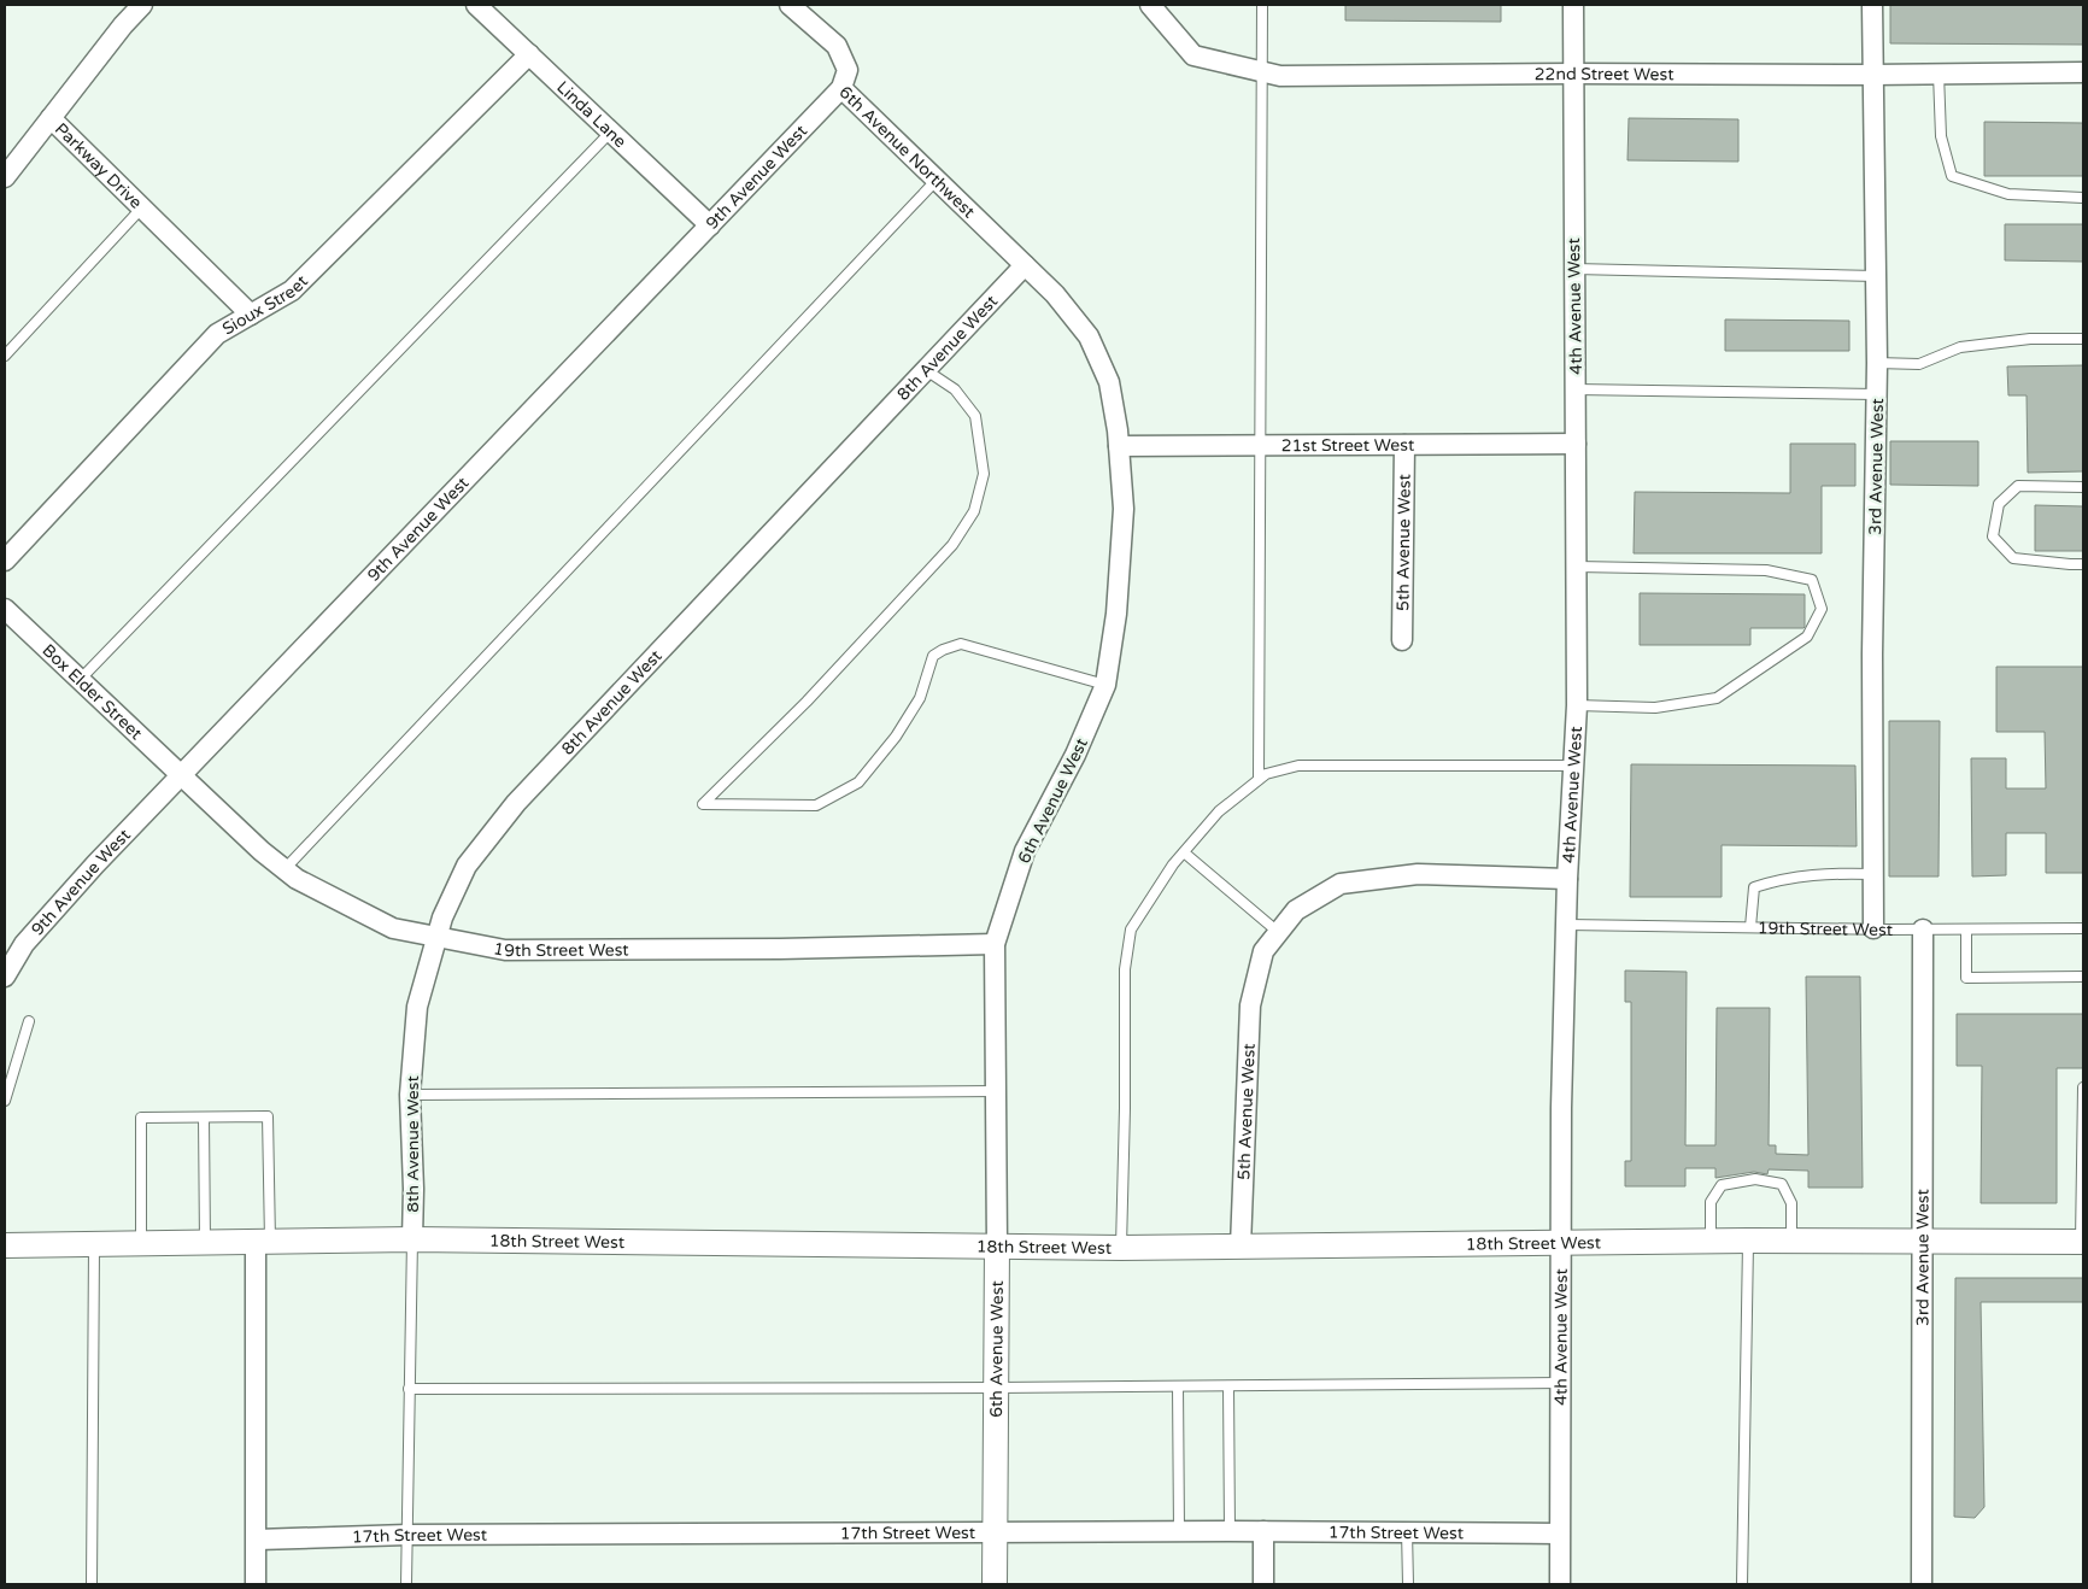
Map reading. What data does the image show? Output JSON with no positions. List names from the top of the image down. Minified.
{"streets":{"street":["22nd Street West","Linda Lane","6th Avenue Northwest","Parkway Drive","9th Avenue West","Sioux Street","4th Avenue West","8th Avenue West","21st Street West","3rd Avenue West","5th Avenue West","Box Elder Street","6th Avenue West","19th Street West","18th Street West","17th Street West"]},"crossings":[["22nd Street West","4th Avenue West"],["22nd Street West","3rd Avenue West"],["Linda Lane","9th Avenue West"],["Linda Lane","Sioux Street"],["6th Avenue Northwest","9th Avenue West"],["6th Avenue Northwest","8th Avenue West"],["6th Avenue Northwest","6th Avenue West"],["Parkway Drive","Sioux Street"],["9th Avenue West","Box Elder Street"],["9th Avenue West","19th Street West"],["4th Avenue West","21st Street West"],["4th Avenue West","19th Street West"],["4th Avenue West","18th Street West"],["4th Avenue West","17th Street West"],["8th Avenue West","6th Avenue West"],["8th Avenue West","19th Street West"],["8th Avenue West","18th Street West"],["21st Street West","5th Avenue West"],["21st Street West","6th Avenue West"],["3rd Avenue West","19th Street West"],["3rd Avenue West","18th Street West"],["5th Avenue West","18th Street West"],["Box Elder Street","19th Street West"],["6th Avenue West","19th Street West"],["6th Avenue West","18th Street West"],["6th Avenue West","17th Street West"]]}
